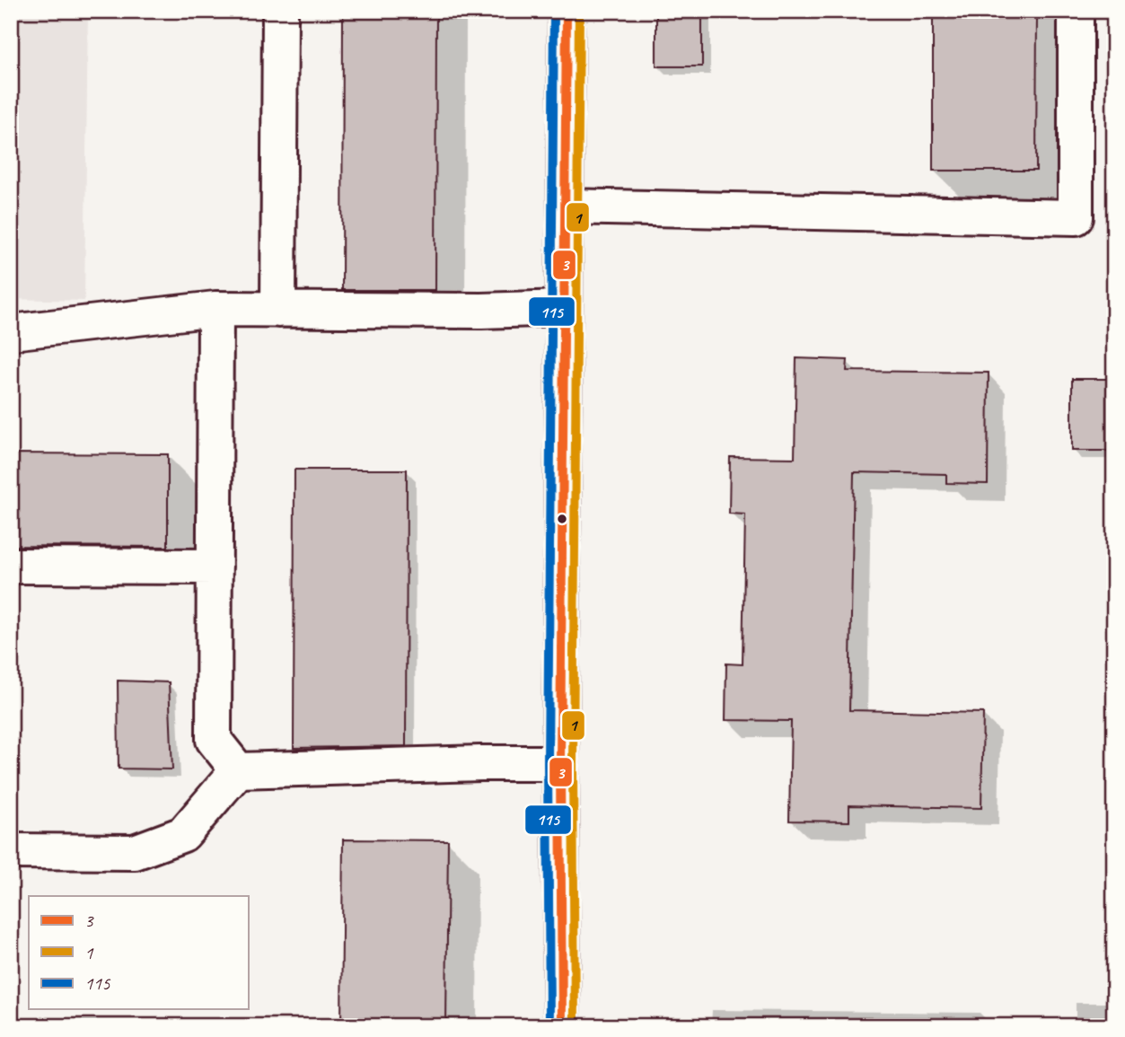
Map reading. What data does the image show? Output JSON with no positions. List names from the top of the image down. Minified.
{"lines":["transit line 3","transit line 1","transit line 115"],"legend":["3","1","115"]}
